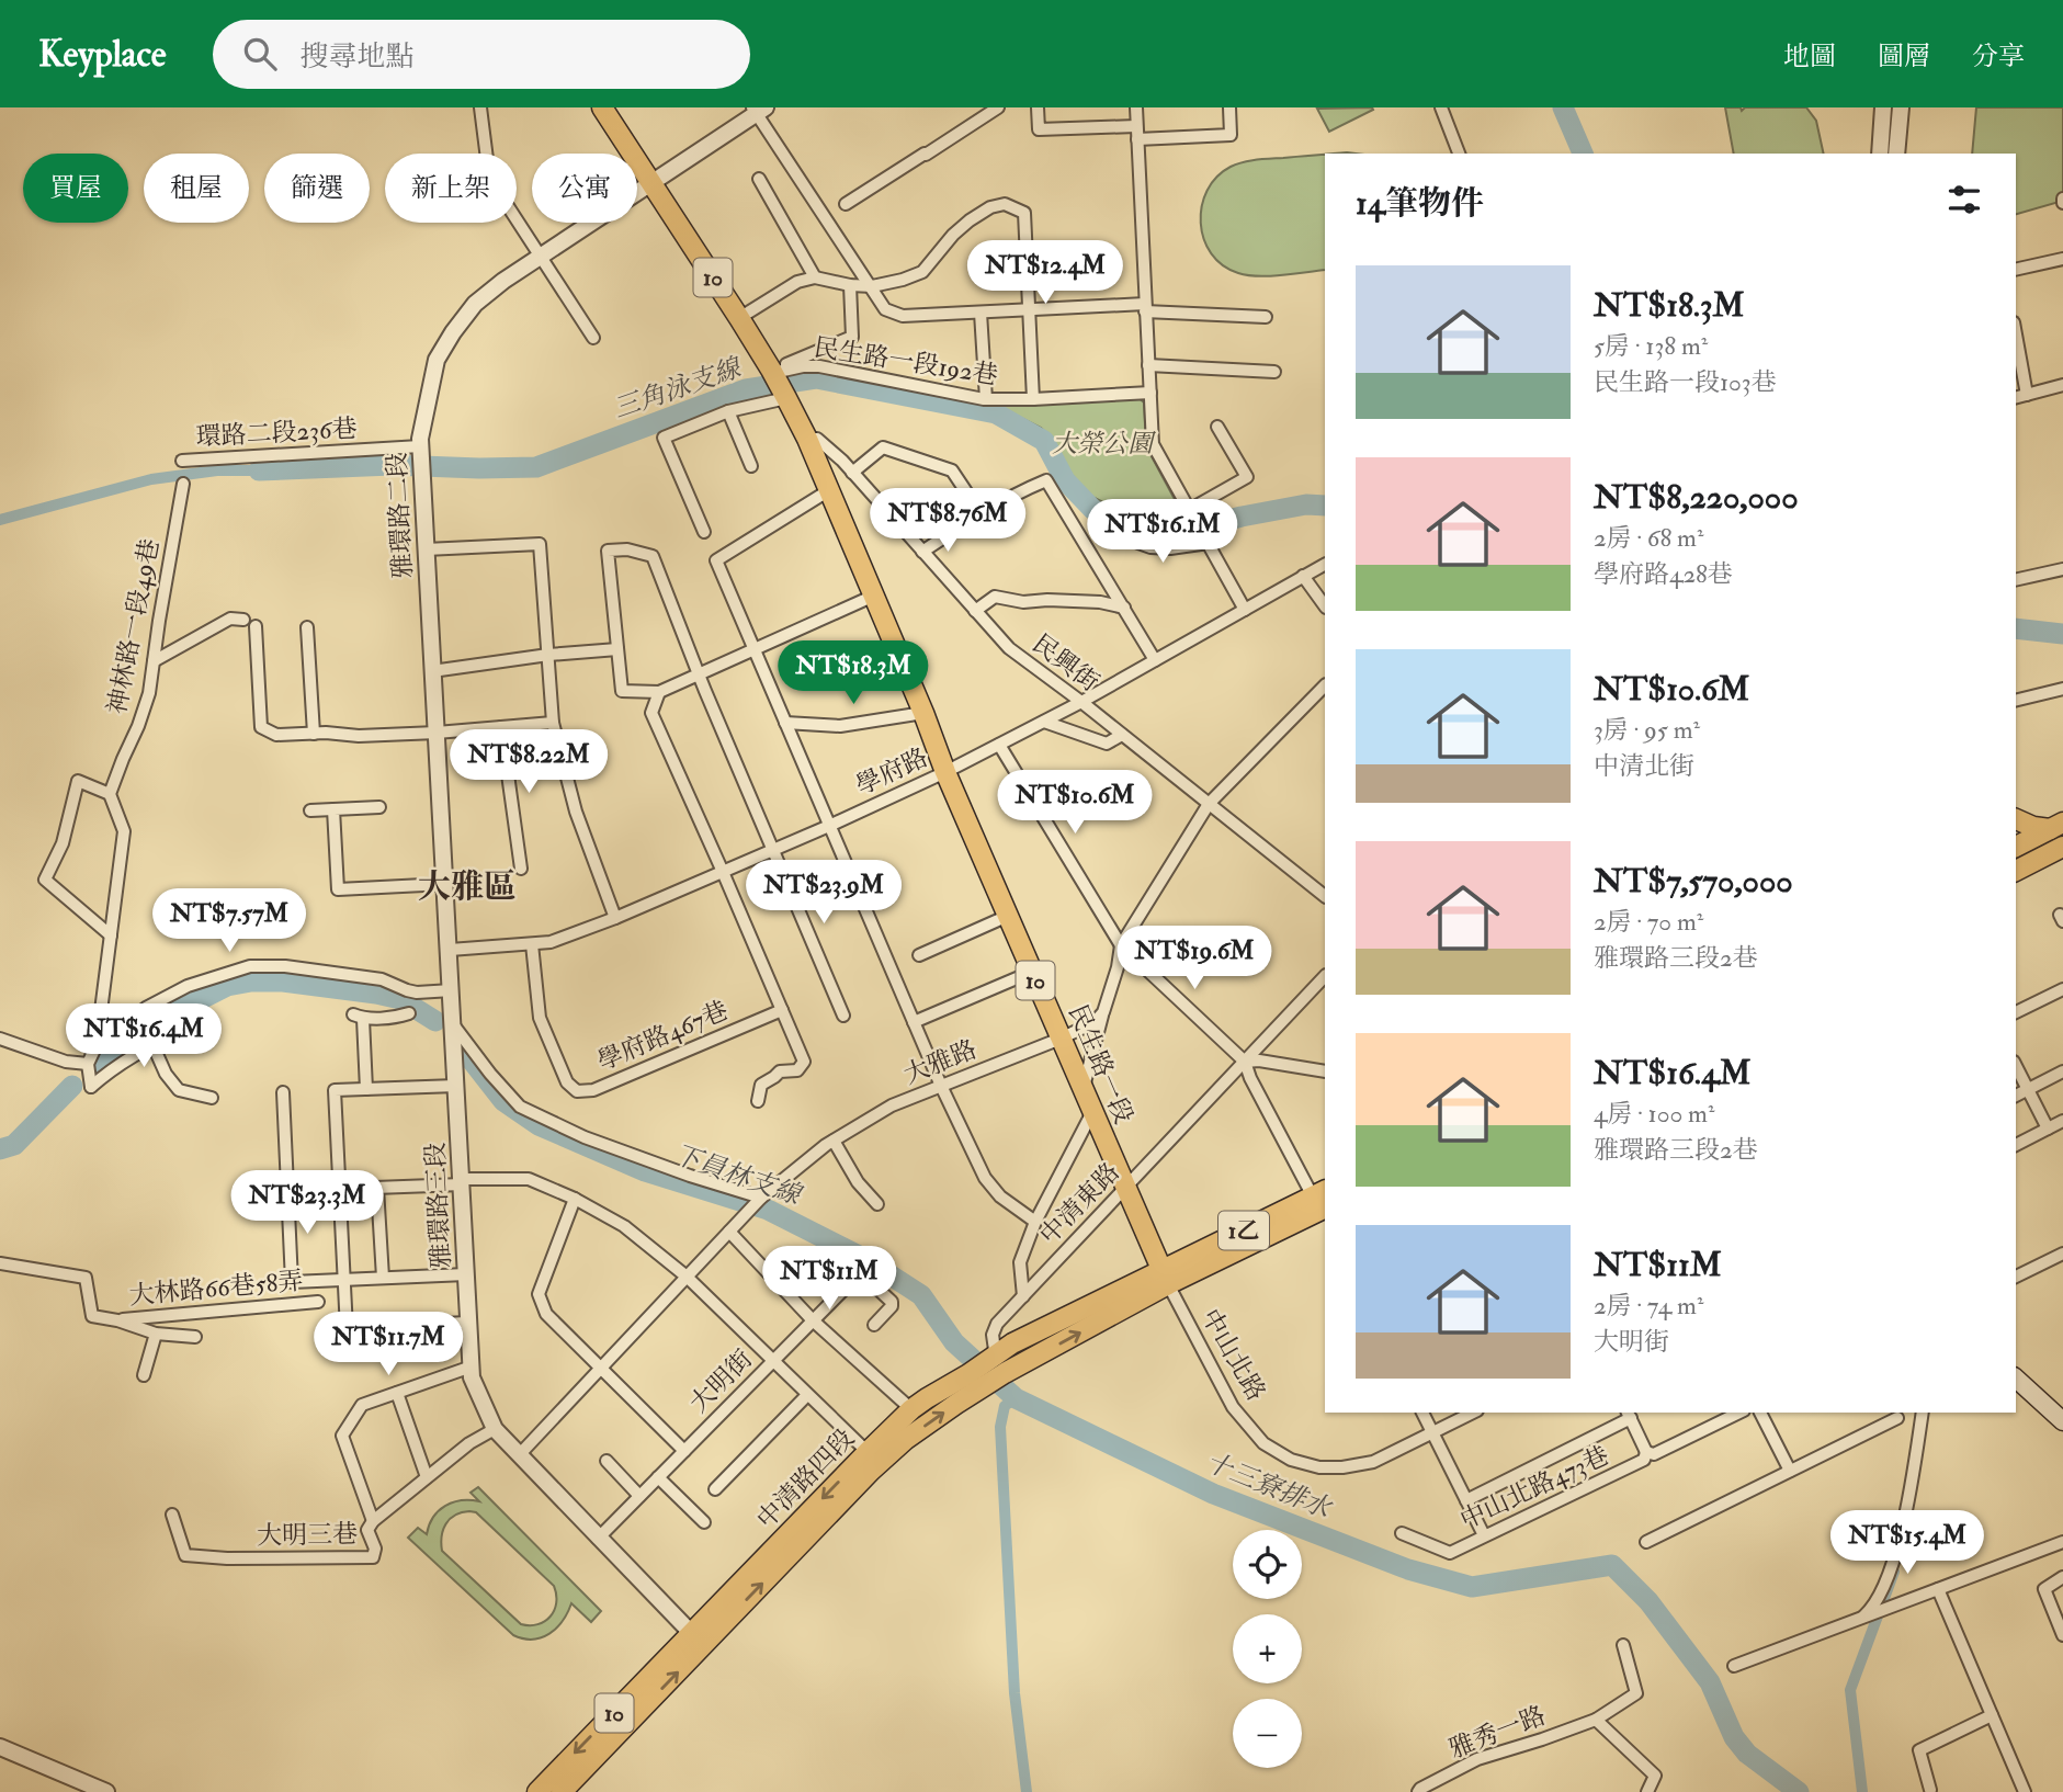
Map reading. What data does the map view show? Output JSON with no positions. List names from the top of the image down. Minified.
{"streets":{"main road":["10","民生路一段","1乙","中清路四段"],"street":["民生路一段192巷","環路二段236巷","雅環路二段","神林路一段49巷","民興街","學府路","學府路467巷","大雅路","中清東路","雅環路三段","大林路66巷58弄","中山北路","大明街","中山北路473巷","大明三巷","雅秀一路"]},"crossings":[["10","民生路一段192巷"],["10","雅環路二段"],["10","民生路一段"],["環路二段236巷","雅環路二段"],["雅環路二段","學府路"],["雅環路二段","雅環路三段"],["民興街","學府路"],["民興街","民生路一段"],["學府路","學府路467巷"],["學府路","民生路一段"],["學府路","雅環路三段"],["大雅路","民生路一段"],["大雅路","雅環路三段"],["民生路一段","中清東路"],["民生路一段","1乙"],["民生路一段","中山北路"],["民生路一段","中清路四段"],["中清東路","中清路四段"],["雅環路三段","大明街"],["雅環路三段","中清路四段"],["雅環路三段","大明三巷"],["1乙","中山北路"],["1乙","中清路四段"],["中山北路","中清路四段"]],"districts":["大雅區"],"water":["三角泳支線","下員林支線","十三寮排水"],"parks":["大榮公園"],"page":{"header":"Keyplace","search":"搜尋地點","nav":["地圖","圖層","分享"],"chip":["買屋","租屋","篩選","新上架","公寓"],"heading":"14筆物件","price":["NT$12.4M","NT$8.76M","NT$16.1M","NT$18.3M","NT$8.22M","NT$10.6M","NT$23.9M","NT$7.57M","NT$19.6M","NT$16.4M","NT$23.3M","NT$11M","NT$11.7M","NT$15.4M"],"list":[{"name":"NT$18.3M","note":"5房 · 138 m² · 民生路一段103巷"},{"name":"NT$8,220,000","note":"2房 · 68 m² · 學府路428巷"},{"name":"NT$10.6M","note":"3房 · 95 m² · 中清北街"},{"name":"NT$7,570,000","note":"2房 · 70 m² · 雅環路三段2巷"},{"name":"NT$16.4M","note":"4房 · 100 m² · 雅環路三段2巷"},{"name":"NT$11M","note":"2房 · 74 m² · 大明街"}],"map_buttons":["+","−"]}}
